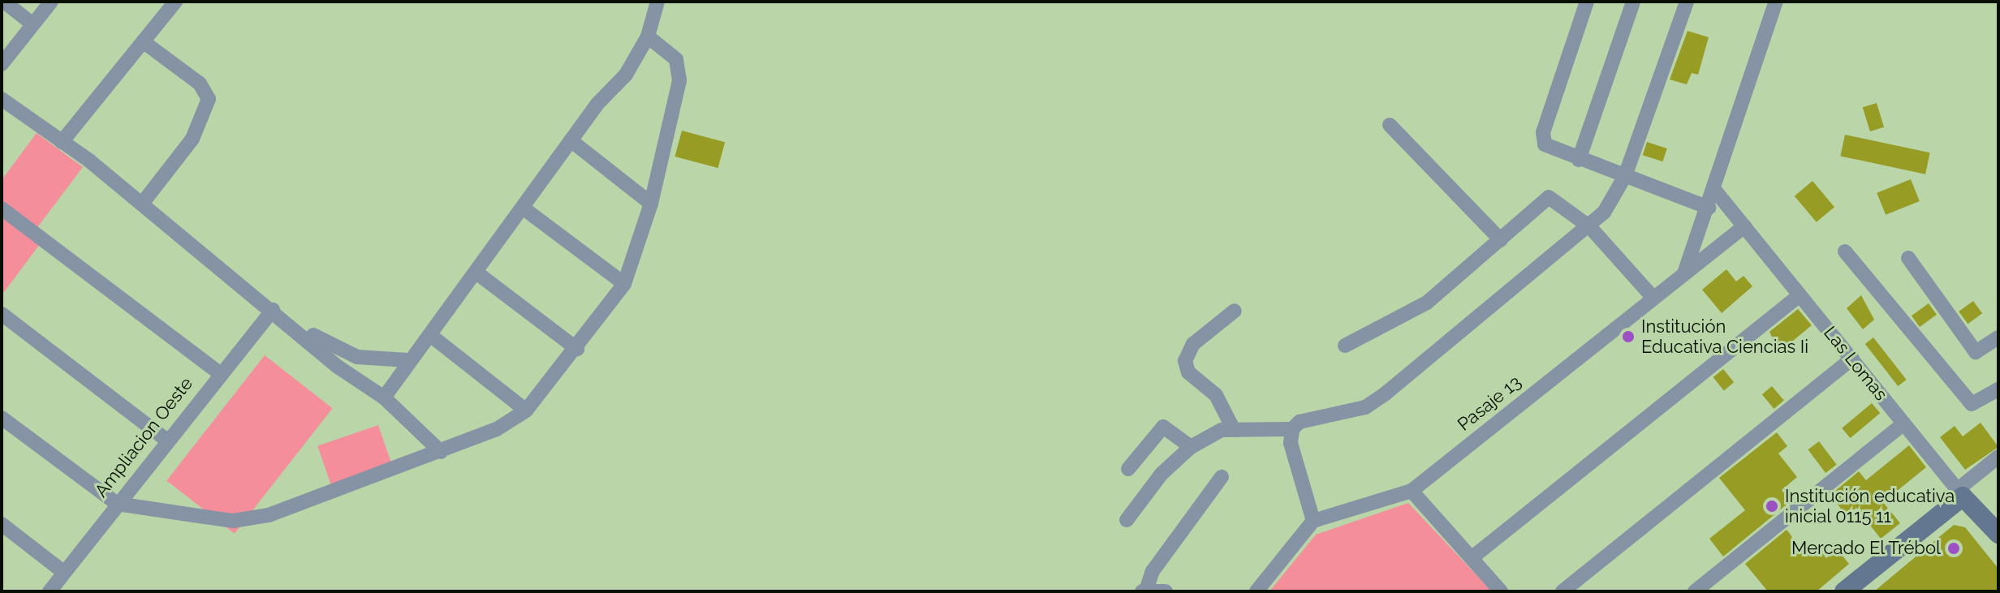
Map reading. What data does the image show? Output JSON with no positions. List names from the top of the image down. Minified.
{"streets":{"street":["Las Lomas","Pasaje 13","Ampliacion Oeste"]},"crossings":[["Las Lomas","Pasaje 13"]],"places":["Institución Educativa Ciencias Ii","Institución educativa inicial 0115 11","Mercado El Trébol"]}
